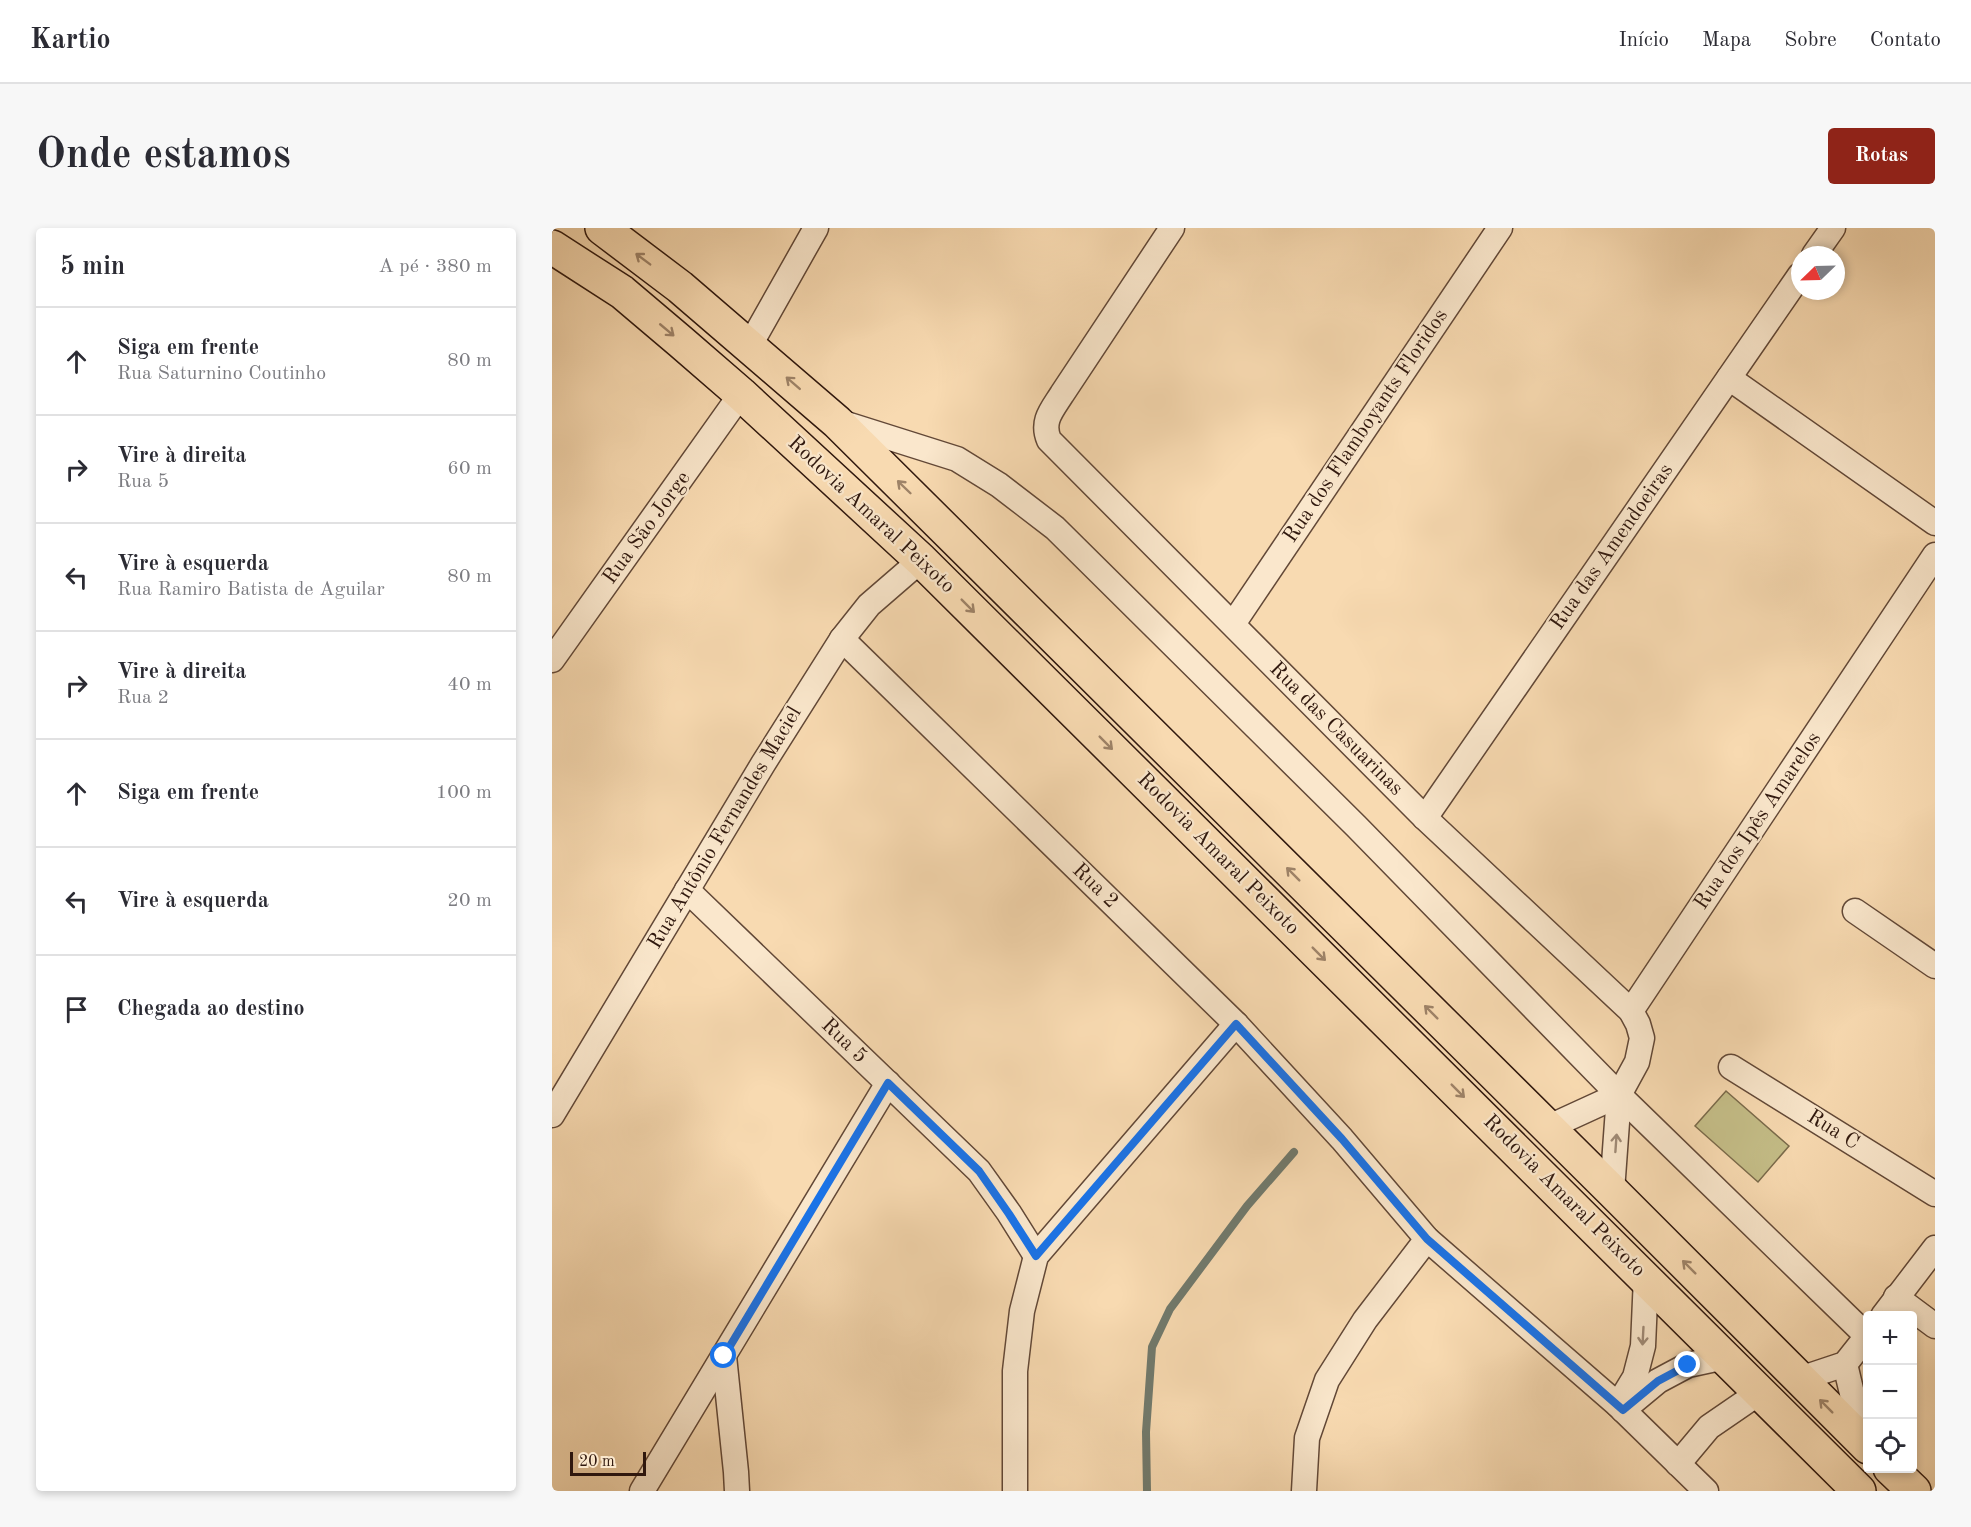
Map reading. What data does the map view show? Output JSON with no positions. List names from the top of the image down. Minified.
{"streets":{"highway":["Rodovia Amaral Peixoto"],"street":["Rua dos Flamboyants Floridos","Rua São Jorge","Rua das Amendoeiras","Rua das Casuarinas","Rua dos Ipês Amarelos","Rua Antônio Fernandes Maciel","Rua 2","Rua 5","Rua C"]},"crossings":[["Rua dos Flamboyants Floridos","Rua das Casuarinas"],["Rodovia Amaral Peixoto","Rua São Jorge"],["Rodovia Amaral Peixoto","Rua Antônio Fernandes Maciel"],["Rua das Amendoeiras","Rua das Casuarinas"],["Rua das Casuarinas","Rua dos Ipês Amarelos"],["Rua Antônio Fernandes Maciel","Rua 2"],["Rua Antônio Fernandes Maciel","Rua 5"]],"scale_bar":"20 m","north":"bottom left","page":{"header":"Kartio","nav":["Início","Mapa","Sobre","Contato"],"buttons":"Rotas","title":"Onde estamos","heading":["5 min","A pé · 380 m"],"list":[["Siga em frente","Rua Saturnino Coutinho","80 m"],["Vire à direita","Rua 5","60 m"],["Vire à esquerda","Rua Ramiro Batista de Aguilar","80 m"],["Vire à direita","Rua 2","40 m"],["Siga em frente","100 m"],["Vire à esquerda","20 m"],"Chegada ao destino"],"map_buttons":["+","−"],"scale":"20 m"}}
